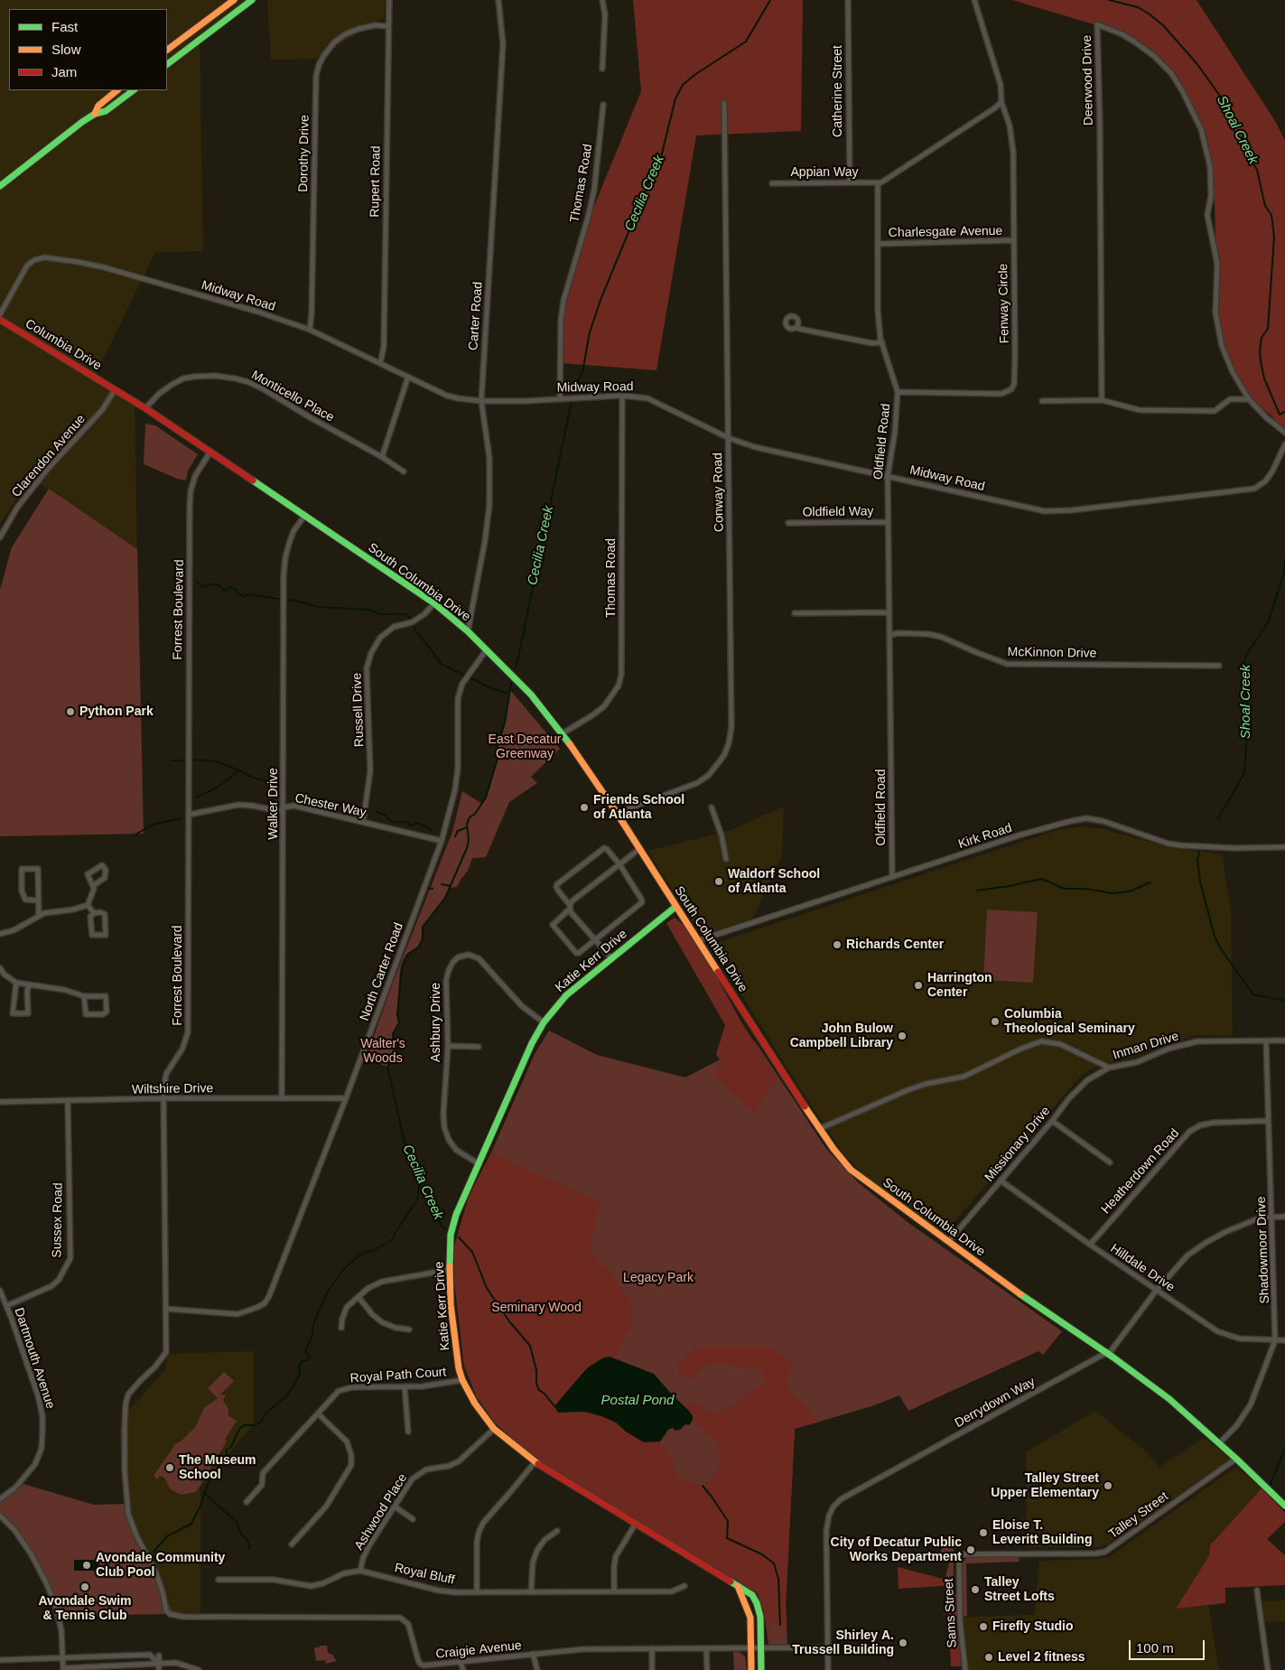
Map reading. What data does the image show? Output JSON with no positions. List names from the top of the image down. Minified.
{"streets":{"main road":["Columbia Drive","South Columbia Drive","Katie Kerr Drive"],"street":["Deerwood Drive","Catherine Street","Dorothy Drive","Appian Way","Rupert Road","Thomas Road","Charlesgate Avenue","Midway Road","Fenway Circle","Carter Road","Monticello Place","Oldfield Road","Clarendon Avenue","Conway Road","Oldfield Way","Forrest Boulevard","McKinnon Drive","Russell Drive","Walker Drive","Chester Way","Kirk Road","North Carter Road","Ashbury Drive","Inman Drive","Wiltshire Drive","Missionary Drive","Heatherdown Road","Sussex Road","Shadowmoor Drive","Hilldale Drive","Dartmouth Avenue","Royal Path Court","Derrydown Way","Ashwood Place","Talley Street","Royal Bluff","Sams Street","Craigie Avenue"]},"crossings":[["Catherine Street","Appian Way"],["Dorothy Drive","Rupert Road"],["Dorothy Drive","Midway Road"],["Appian Way","Oldfield Road"],["Rupert Road","Midway Road"],["Thomas Road","Midway Road"],["Thomas Road","South Columbia Drive"],["Charlesgate Avenue","Fenway Circle"],["Charlesgate Avenue","Oldfield Road"],["Midway Road","Carter Road"],["Midway Road","Oldfield Road"],["Midway Road","Conway Road"],["Fenway Circle","Oldfield Road"],["Carter Road","South Columbia Drive"],["Columbia Drive","Clarendon Avenue"],["Columbia Drive","South Columbia Drive"],["Monticello Place","South Columbia Drive"],["Oldfield Road","Oldfield Way"],["Oldfield Road","McKinnon Drive"],["Oldfield Road","Kirk Road"],["Clarendon Avenue","South Columbia Drive"],["Conway Road","South Columbia Drive"],["South Columbia Drive","Forrest Boulevard"],["South Columbia Drive","Russell Drive"],["South Columbia Drive","Walker Drive"],["South Columbia Drive","Kirk Road"],["South Columbia Drive","Katie Kerr Drive"],["South Columbia Drive","North Carter Road"],["South Columbia Drive","Inman Drive"],["South Columbia Drive","Missionary Drive"],["South Columbia Drive","Shadowmoor Drive"],["South Columbia Drive","Derrydown Way"],["South Columbia Drive","Talley Street"],["Forrest Boulevard","Chester Way"],["Forrest Boulevard","North Carter Road"],["Forrest Boulevard","Wiltshire Drive"],["Forrest Boulevard","Craigie Avenue"],["Russell Drive","Chester Way"],["Walker Drive","Chester Way"],["Walker Drive","Wiltshire Drive"],["Chester Way","North Carter Road"],["Katie Kerr Drive","Ashbury Drive"],["Katie Kerr Drive","Royal Path Court"],["Katie Kerr Drive","Ashwood Place"],["Katie Kerr Drive","Craigie Avenue"],["North Carter Road","Wiltshire Drive"],["Inman Drive","Missionary Drive"],["Inman Drive","Shadowmoor Drive"],["Wiltshire Drive","Sussex Road"],["Missionary Drive","Hilldale Drive"],["Heatherdown Road","Shadowmoor Drive"],["Heatherdown Road","Hilldale Drive"],["Sussex Road","Dartmouth Avenue"],["Shadowmoor Drive","Hilldale Drive"],["Shadowmoor Drive","Derrydown Way"],["Hilldale Drive","Derrydown Way"],["Derrydown Way","Craigie Avenue"],["Ashwood Place","Royal Bluff"],["Talley Street","Sams Street"]],"water":["Shoal Creek","Cecilia Creek","Postal Pond"],"parks":["East Decatur Greenway","Walter's Woods","Legacy Park","Seminary Wood"],"places":["Python Park","Friends School of Atlanta","Waldorf School of Atlanta","Richards Center","Harrington Center","Columbia Theological Seminary","John Bulow Campbell Library","The Museum School","Talley Street Upper Elementary","Eloise T. Leveritt Building","City of Decatur Public Works Department","Avondale Community Club Pool","Avondale Swim & Tennis Club","Talley Street Lofts","Firefly Studio","Shirley A. Trussell Building","Level 2 fitness"],"legend":["Fast","Slow","Jam"],"scale_bar":"100 m"}
